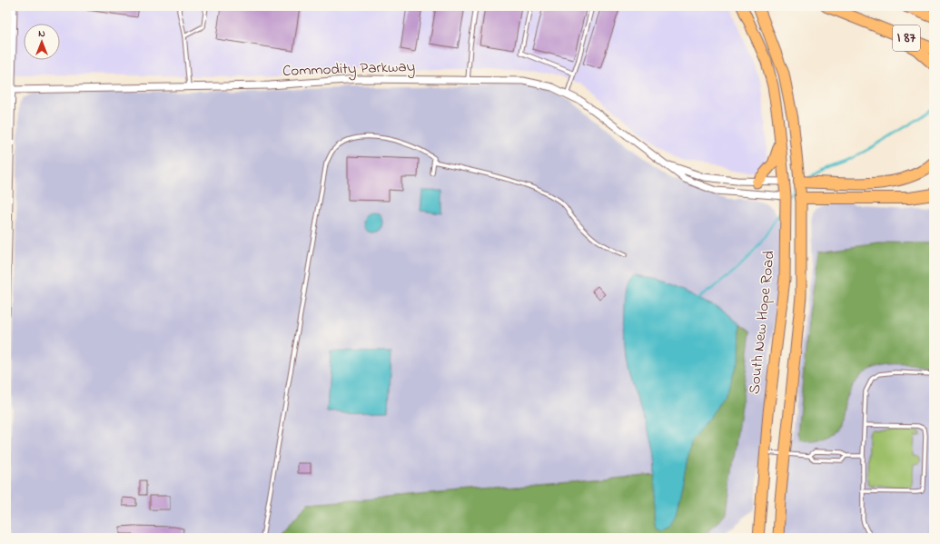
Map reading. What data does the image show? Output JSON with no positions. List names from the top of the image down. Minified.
{"streets":{"highway":["I 87"],"main road":["South New Hope Road"],"street":["Commodity Parkway"]},"crossings":[["Commodity Parkway","South New Hope Road"]],"north":"top"}
